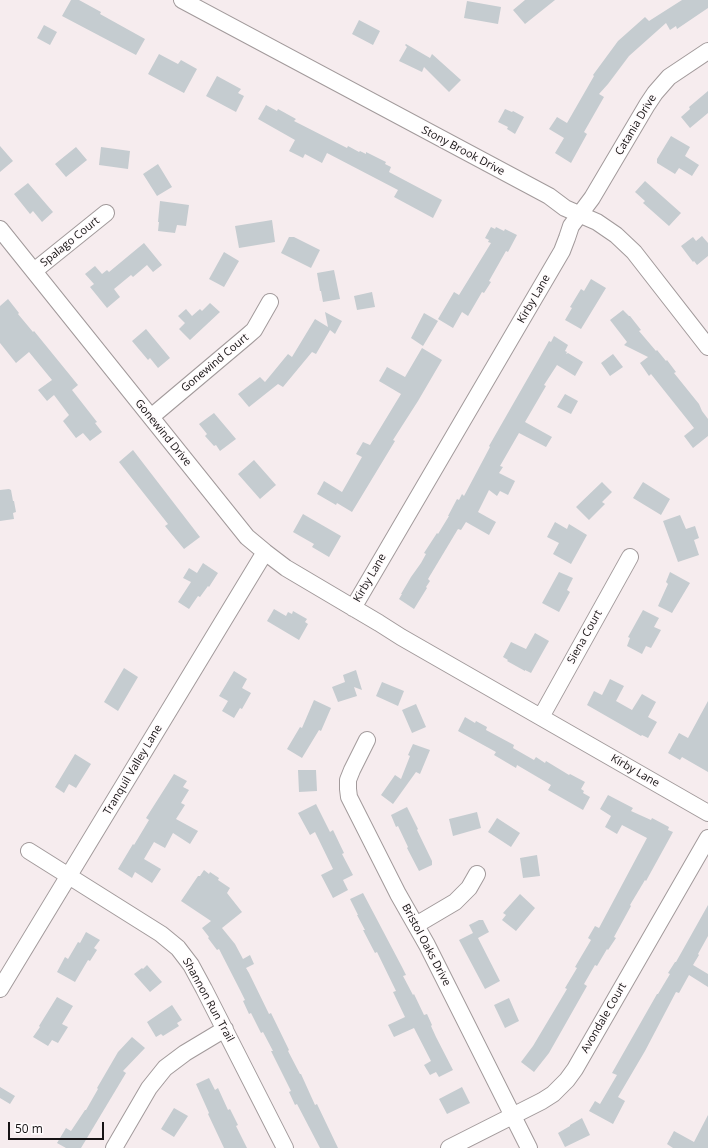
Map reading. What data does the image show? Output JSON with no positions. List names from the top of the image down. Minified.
{"streets":{"street":["Catania Drive","Stony Brook Drive","Spalago Court","Kirby Lane","Gonewind Court","Gonewind Drive","Siena Court","Tranquil Valley Lane","Bristol Oaks Drive","Shannon Run Trail","Avondale Court"]},"crossings":[["Catania Drive","Stony Brook Drive"],["Catania Drive","Kirby Lane"],["Stony Brook Drive","Kirby Lane"],["Spalago Court","Gonewind Drive"],["Kirby Lane","Gonewind Drive"],["Kirby Lane","Siena Court"],["Gonewind Court","Gonewind Drive"],["Gonewind Drive","Tranquil Valley Lane"],["Tranquil Valley Lane","Shannon Run Trail"],["Bristol Oaks Drive","Avondale Court"]],"scale_bar":"50 m"}
